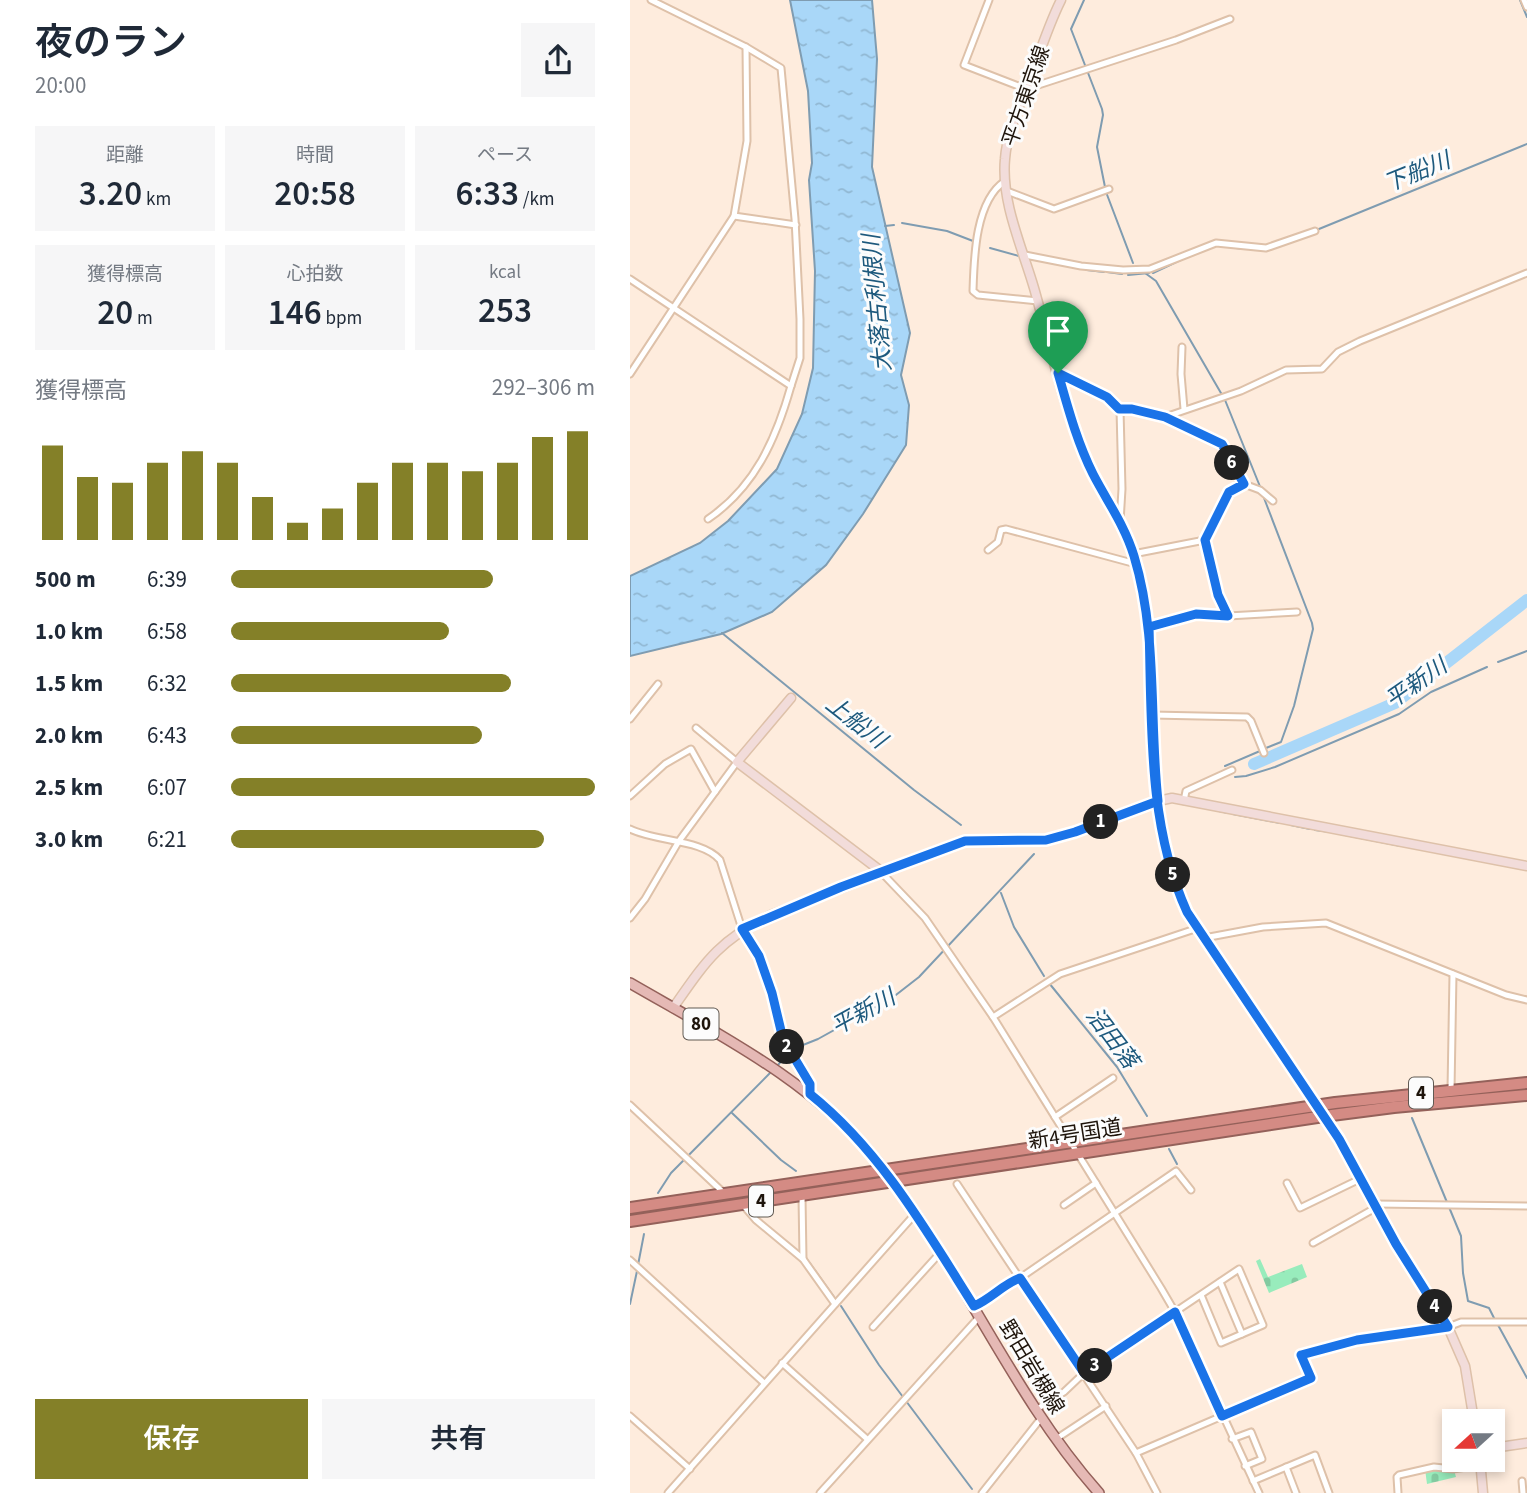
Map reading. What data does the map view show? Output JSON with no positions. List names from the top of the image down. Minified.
{"streets":{"highway":["4","新4号国道"],"main road":["80","野田岩槻線"],"street":["平方東京線"]},"crossings":[["平方東京線","新4号国道"],["新4号国道","野田岩槻線"]],"water":["下船川","大落古利根川","平新川","上船川","沼田落"],"north":"left","page":{"heading":["夜のラン","20:00"],"stats":[["距離","3.20 km"],["時間","20:58"],["ペース","6:33 /km"],["獲得標高","20 m"],["心拍数","146 bpm"],["kcal","253"]],"chart":["獲得標高","292–306 m"],"pins":["6","1","5","2","4","3"],"list":[{"name":"500 m","note":"6:39"},{"name":"1.0 km","note":"6:58"},{"name":"1.5 km","note":"6:32"},{"name":"2.0 km","note":"6:43"},{"name":"2.5 km","note":"6:07"},{"name":"3.0 km","note":"6:21"}],"buttons":["保存","共有"]}}
